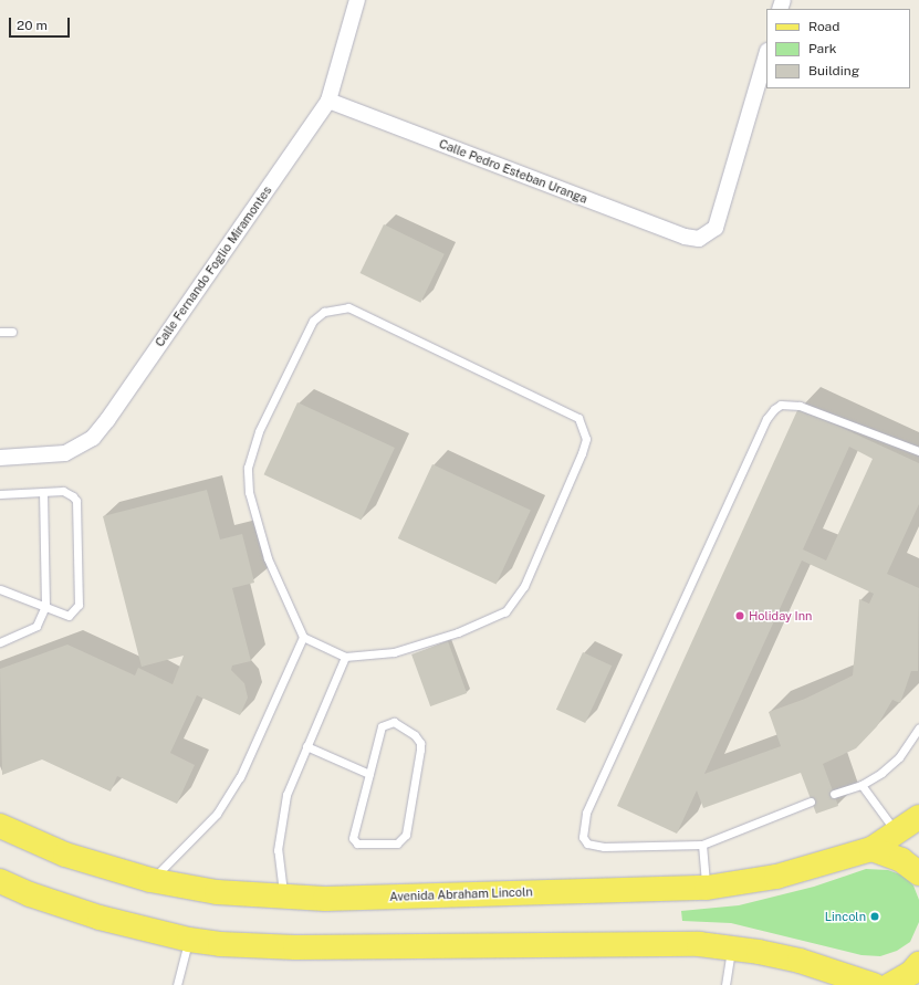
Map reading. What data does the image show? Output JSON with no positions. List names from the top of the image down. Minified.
{"streets":{"main road":["Avenida Abraham Lincoln"],"street":["Calle Pedro Esteban Uranga","Calle Fernando Foglio Miramontes"]},"crossings":[["Calle Pedro Esteban Uranga","Calle Fernando Foglio Miramontes"]],"places":["Holiday Inn","Lincoln"],"legend":["Road","Park","Building"],"scale_bar":"20 m"}
